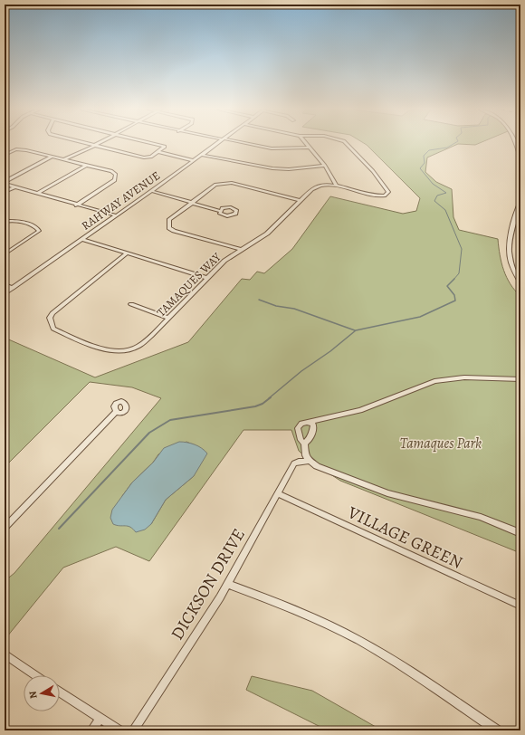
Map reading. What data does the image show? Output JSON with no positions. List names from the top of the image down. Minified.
{"streets":{"street":["RAHWAY AVENUE","TAMAQUES WAY","VILLAGE GREEN","DICKSON DRIVE"]},"crossings":[["VILLAGE GREEN","DICKSON DRIVE"]],"parks":["Tamaques Park"],"north":"left"}
